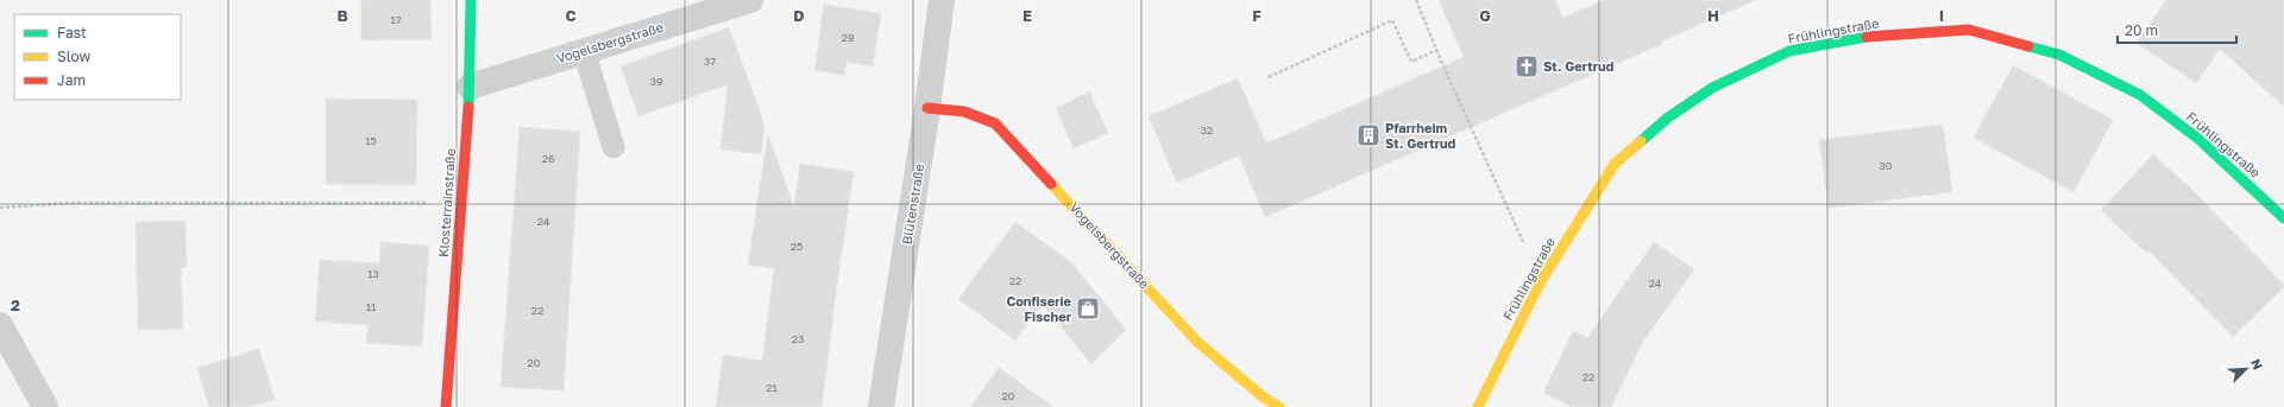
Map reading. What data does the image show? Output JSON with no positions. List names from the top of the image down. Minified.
{"streets":{"street":["Frühlingstraße","Vogelsbergstraße","Klosterrainstraße","Blütenstraße"]},"crossings":[["Vogelsbergstraße","Klosterrainstraße"],["Vogelsbergstraße","Blütenstraße"]],"places":{"church":["St. Gertrud"],"building":["Pfarrheim St. Gertrud"],"shop":["Confiserie Fischer"]},"house_numbers":["17","29","37","39","32","15","26","30","24","25","13","22","24","11","22","23","20","22","21","20"],"legend":["Fast","Slow","Jam"],"scale_bar":"20 m","north":"top right","grid":{"columns":["B","C","D","E","F","G","H","I"],"rows":["2"]}}
